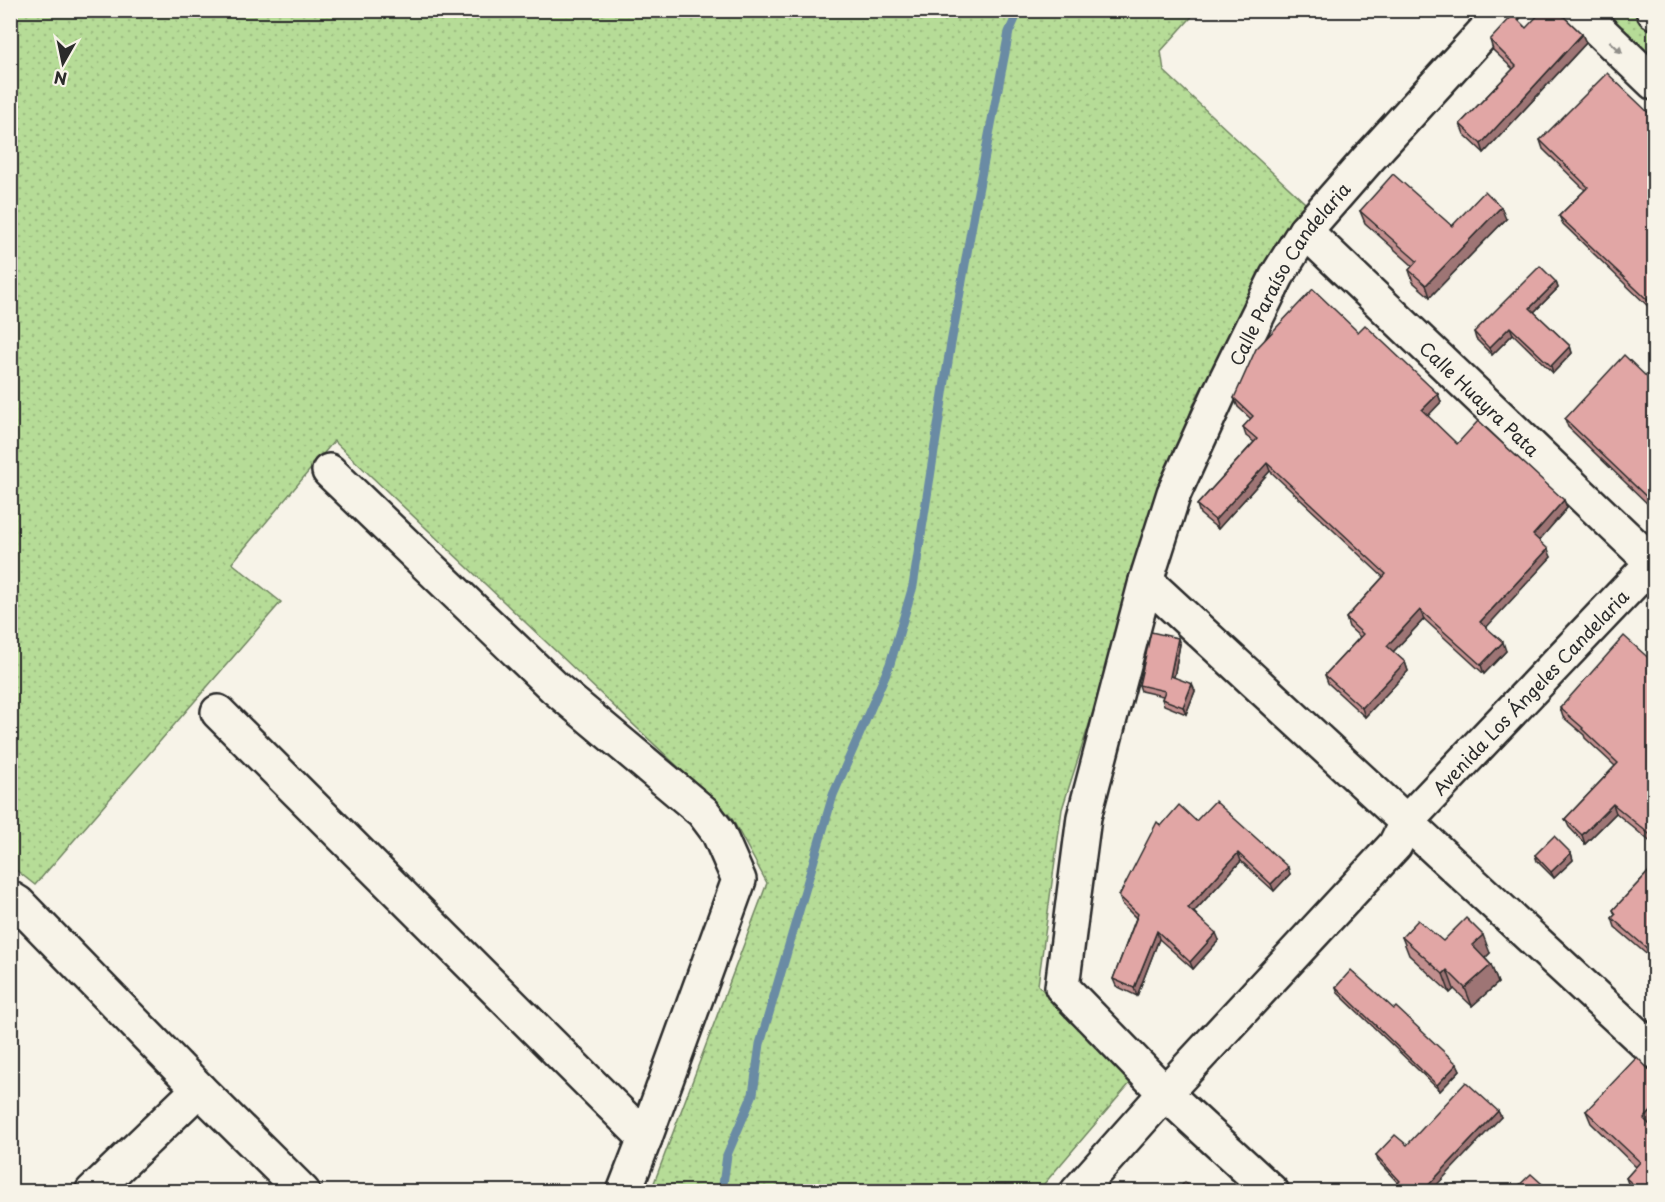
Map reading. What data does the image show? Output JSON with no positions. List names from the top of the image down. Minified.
{"streets":{"street":["Calle Paraíso Candelaria","Calle Huayra Pata","Avenida Los Ángeles Candelaria"]},"crossings":[["Calle Paraíso Candelaria","Calle Huayra Pata"],["Calle Paraíso Candelaria","Avenida Los Ángeles Candelaria"],["Calle Huayra Pata","Avenida Los Ángeles Candelaria"]],"north":"bottom"}
